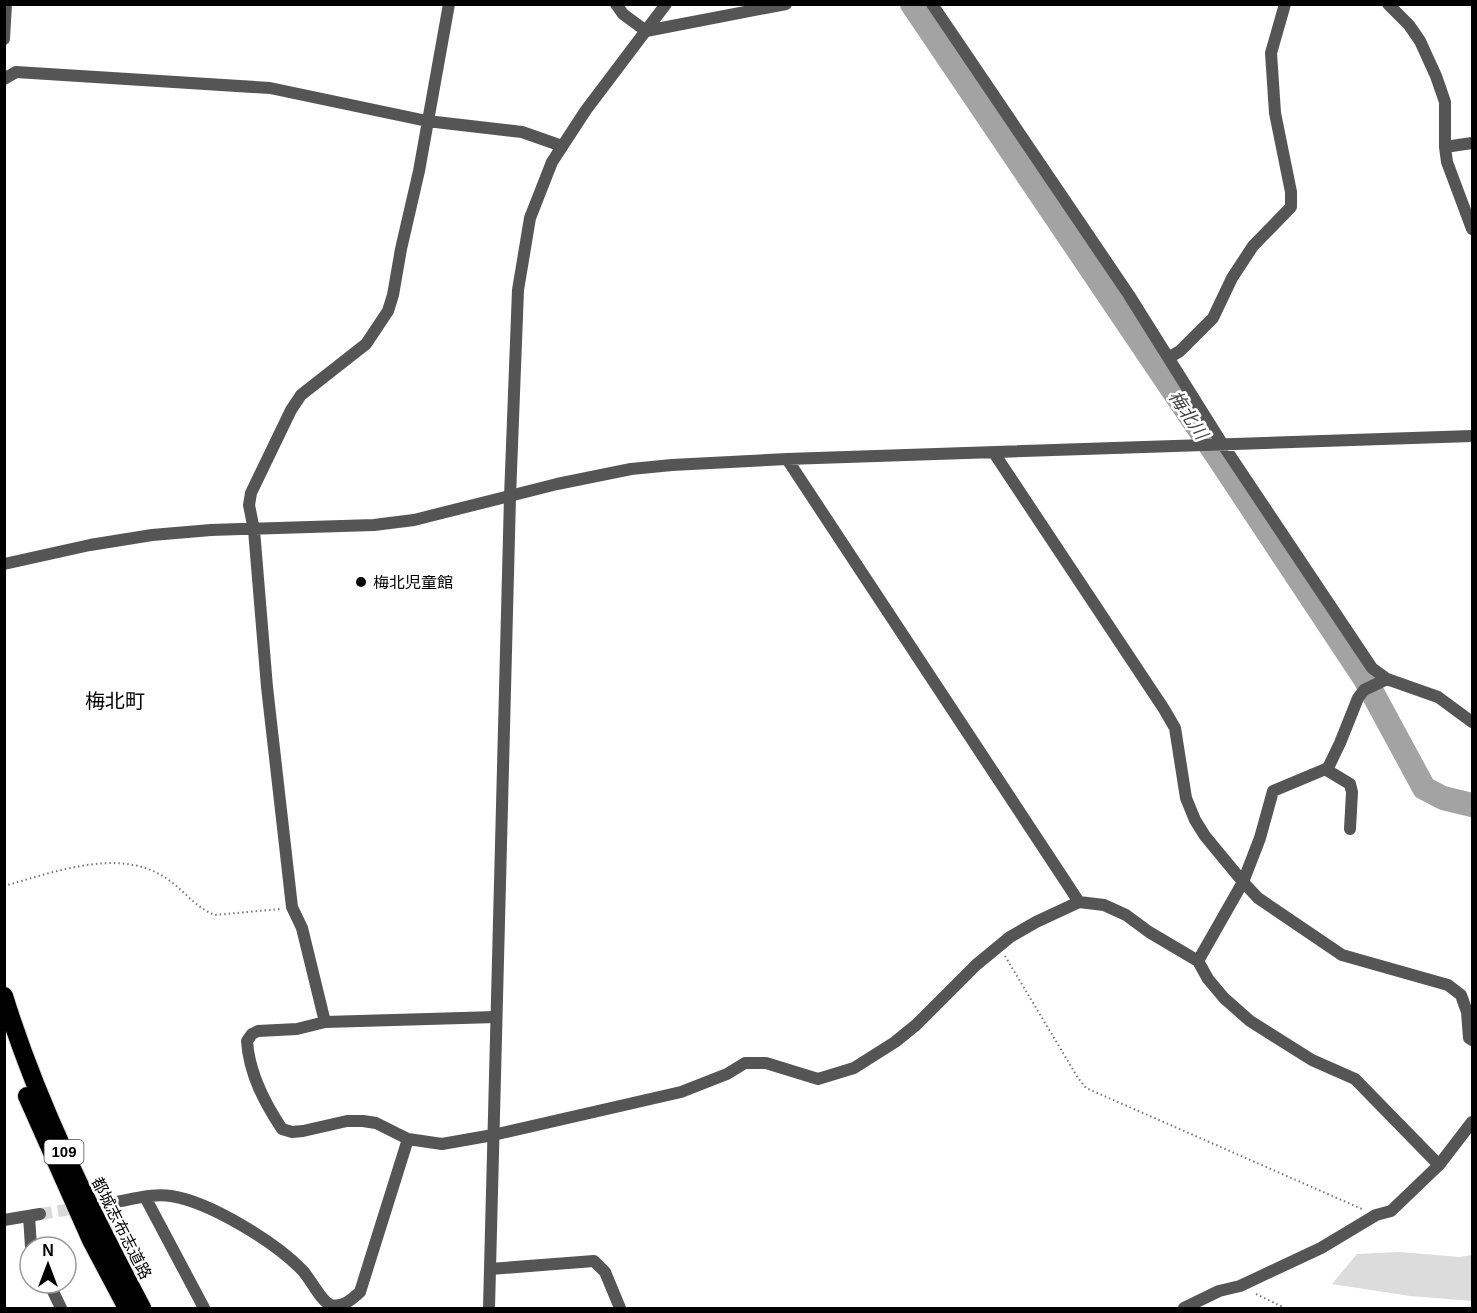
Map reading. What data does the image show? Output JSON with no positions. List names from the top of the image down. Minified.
{"streets":{"highway":["109","都城志布志道路"]},"districts":["梅北町"],"water":["梅北川"],"places":["梅北児童館"],"north":"top"}
